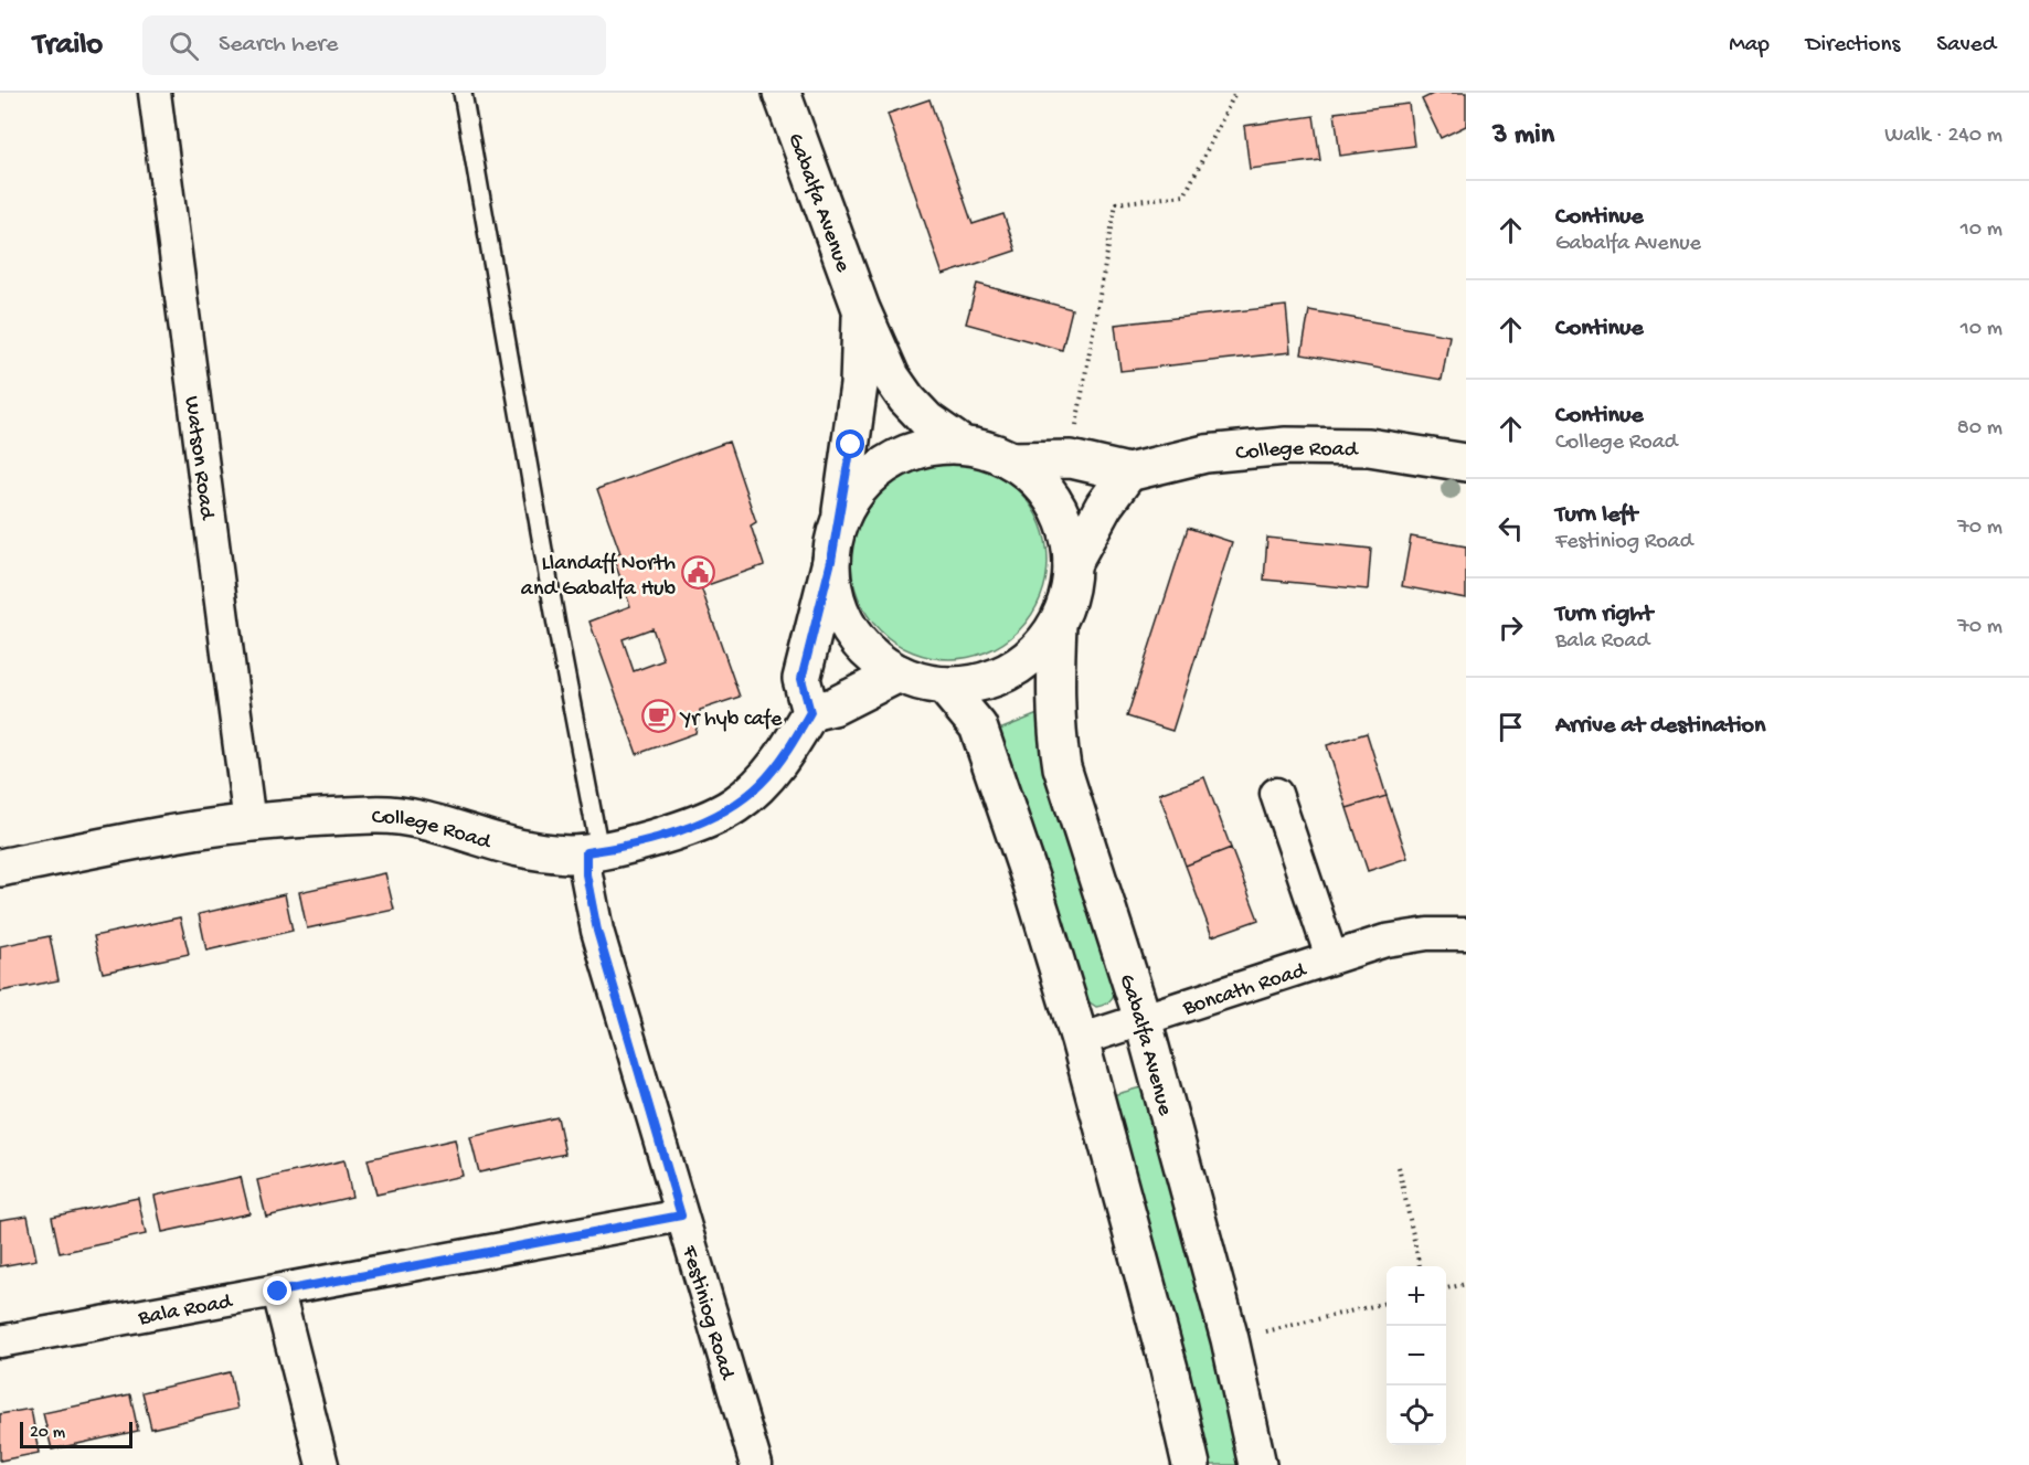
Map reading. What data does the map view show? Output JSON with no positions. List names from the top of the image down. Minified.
{"streets":{"street":["Gabalfa Avenue","College Road","Watson Road","Boncath Road","Bala Road","Festiniog Road"]},"crossings":[["Gabalfa Avenue","Boncath Road"],["College Road","Watson Road"],["College Road","Festiniog Road"],["Bala Road","Festiniog Road"]],"places":{"public building":["Llandaff North and Gabalfa Hub"],"cafe":["Yr hyb cafe"]},"scale_bar":"20 m","page":{"header":"Trailo","search":"Search here","nav":["Map","Directions","Saved"],"heading":["3 min","Walk · 240 m"],"list":[["Continue","Gabalfa Avenue","10 m"],["Continue","10 m"],["Continue","College Road","80 m"],["Turn left","Festiniog Road","70 m"],["Turn right","Bala Road","70 m"],"Arrive at destination"],"map_buttons":["+","−"],"scale":"20 m"}}
